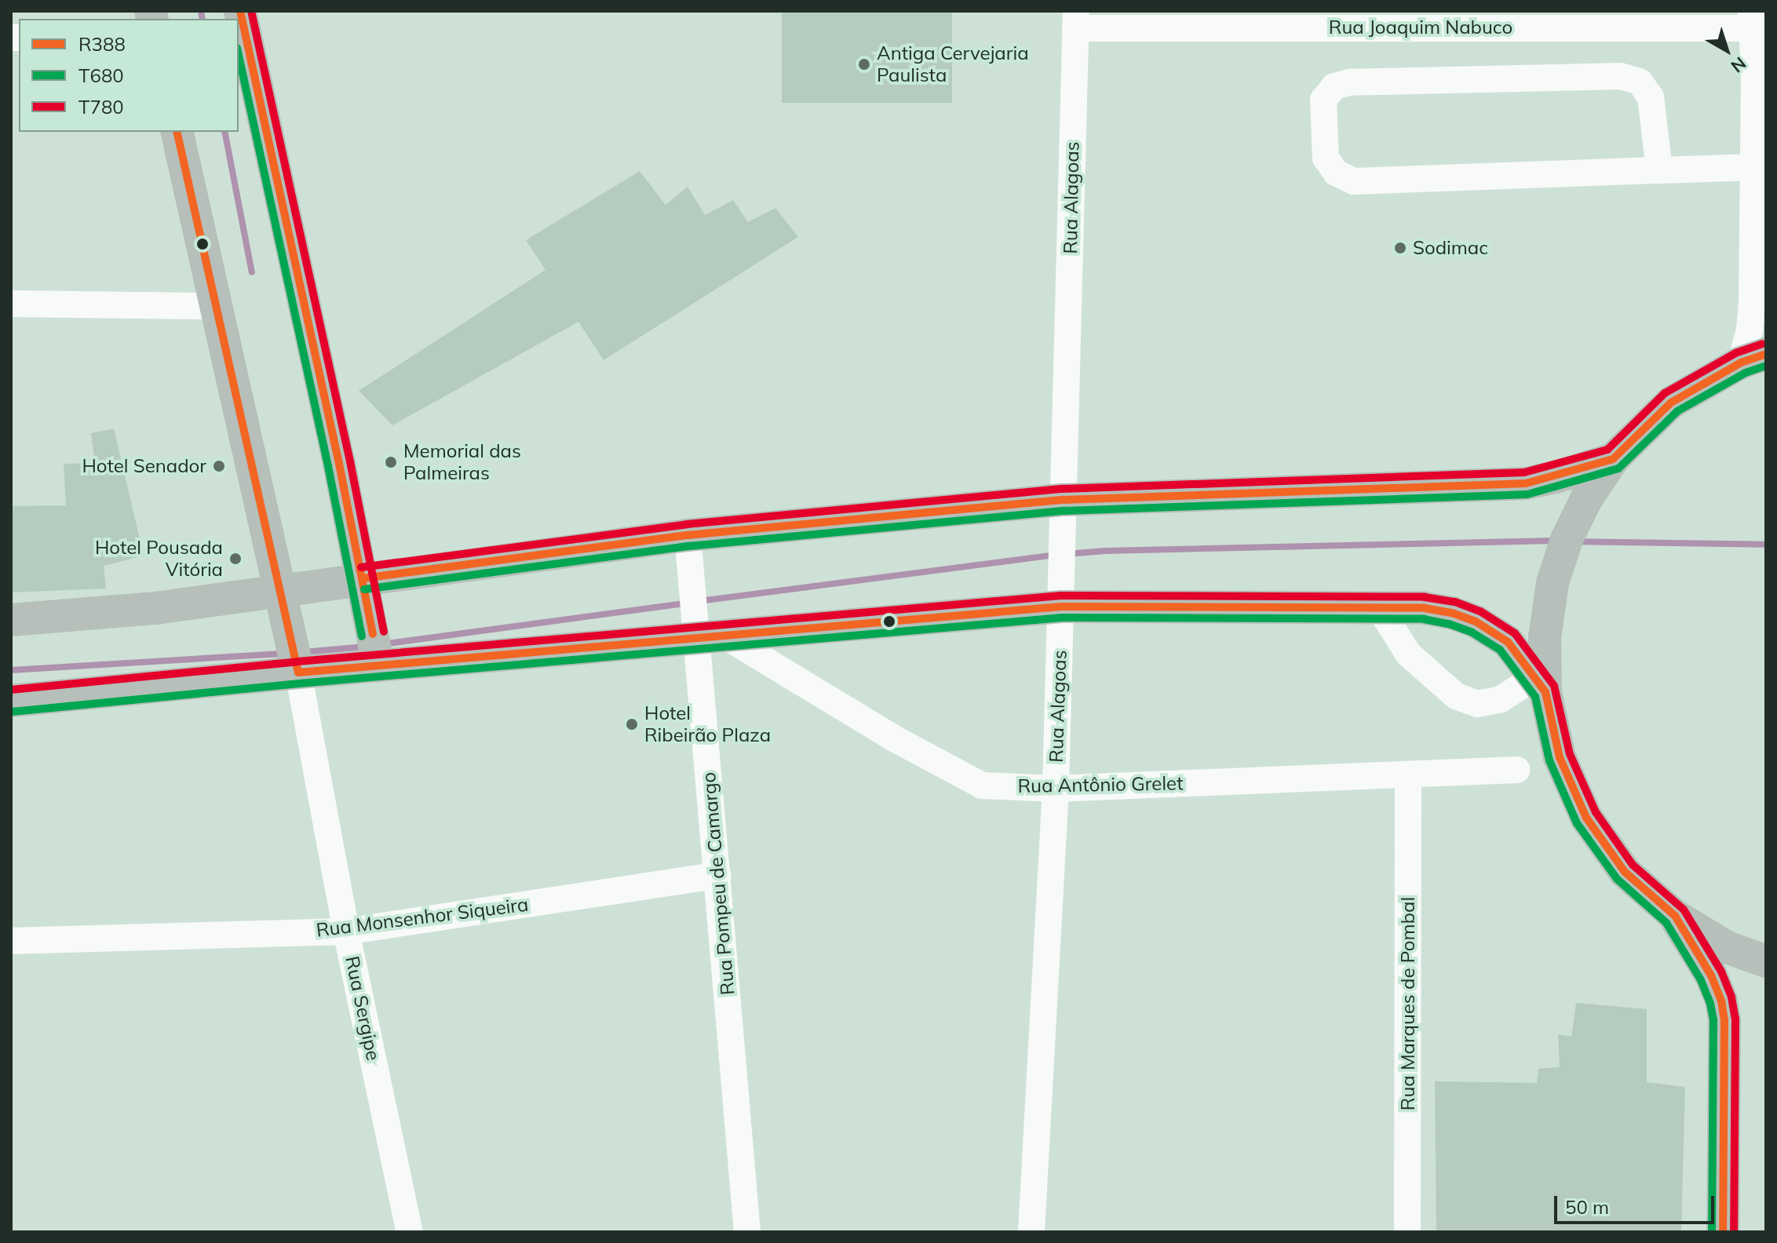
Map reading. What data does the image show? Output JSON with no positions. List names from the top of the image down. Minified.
{"streets":{"street":["Rua Joaquim Nabuco","Rua Alagoas","Rua Antônio Grelet","Rua Pompeu de Camargo","Rua Monsenhor Siqueira","Rua Marques de Pombal","Rua Sergipe"]},"crossings":[["Rua Joaquim Nabuco","Rua Alagoas"],["Rua Alagoas","Rua Antônio Grelet"],["Rua Antônio Grelet","Rua Pompeu de Camargo"],["Rua Antônio Grelet","Rua Marques de Pombal"],["Rua Pompeu de Camargo","Rua Monsenhor Siqueira"],["Rua Monsenhor Siqueira","Rua Sergipe"]],"places":["Antiga Cervejaria Paulista","Sodimac","Memorial das Palmeiras","Hotel Senador","Hotel Pousada Vitória","Hotel Ribeirão Plaza"],"lines":["transit line R388","transit line T780","transit line T680"],"legend":["R388","T680","T780"],"scale_bar":"50 m","north":"bottom right"}
